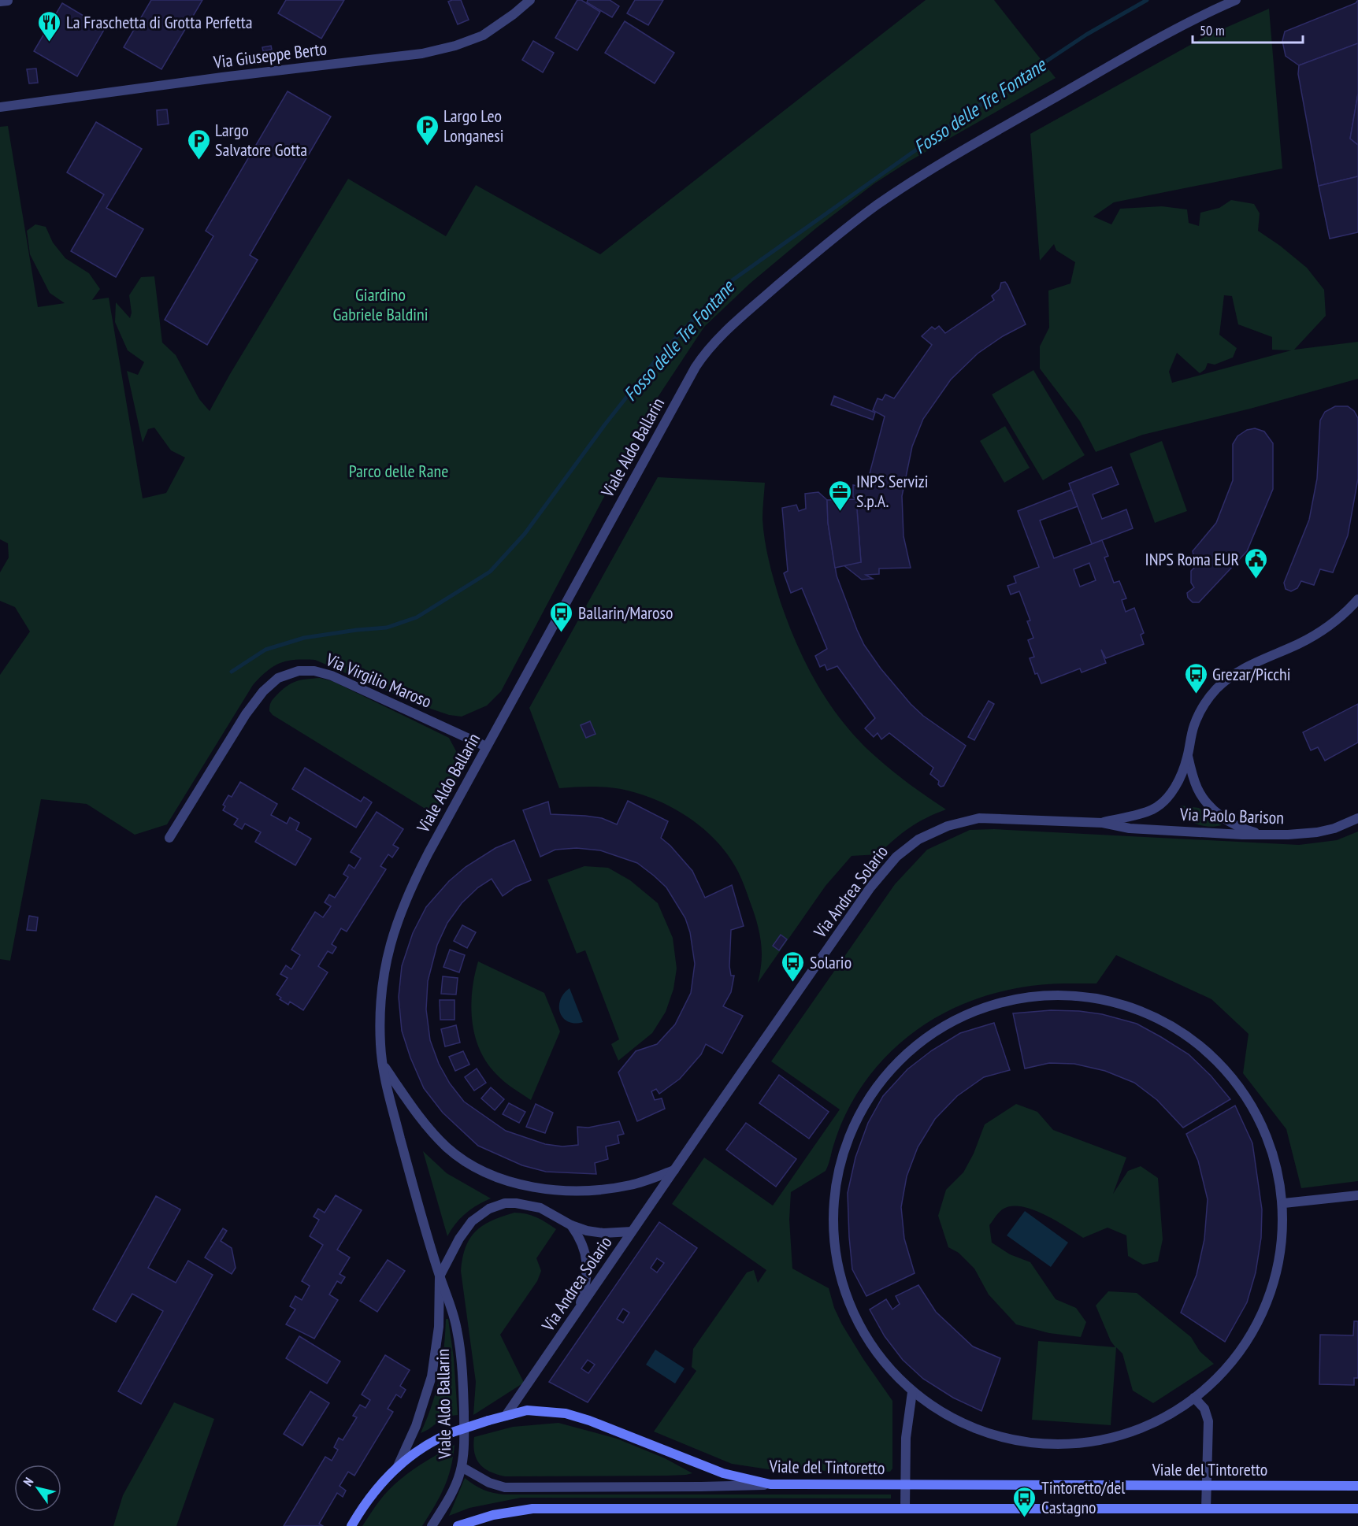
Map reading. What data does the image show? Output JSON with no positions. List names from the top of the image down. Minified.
{"streets":{"main road":["Viale del Tintoretto"],"street":["Via Giuseppe Berto","Viale Aldo Ballarin","Via Virgilio Maroso","Via Paolo Barison","Via Andrea Solario"]},"crossings":[["Viale Aldo Ballarin","Via Virgilio Maroso"],["Viale Aldo Ballarin","Via Andrea Solario"],["Viale Aldo Ballarin","Viale del Tintoretto"],["Via Paolo Barison","Via Andrea Solario"],["Via Andrea Solario","Viale del Tintoretto"]],"water":["Fosso delle Tre Fontane"],"parks":["Giardino Gabriele Baldini","Parco delle Rane"],"places":{"restaurant":["La Fraschetta di Grotta Perfetta"],"parking":["Largo Leo Longanesi","Largo Salvatore Gotta"],"office":["INPS Servizi S.p.A."],"public building":["INPS Roma EUR"],"bus stop":["Ballarin/Maroso","Grezar/Picchi","Solario","Tintoretto/del Castagno"]},"scale_bar":"50 m","north":"top left"}
